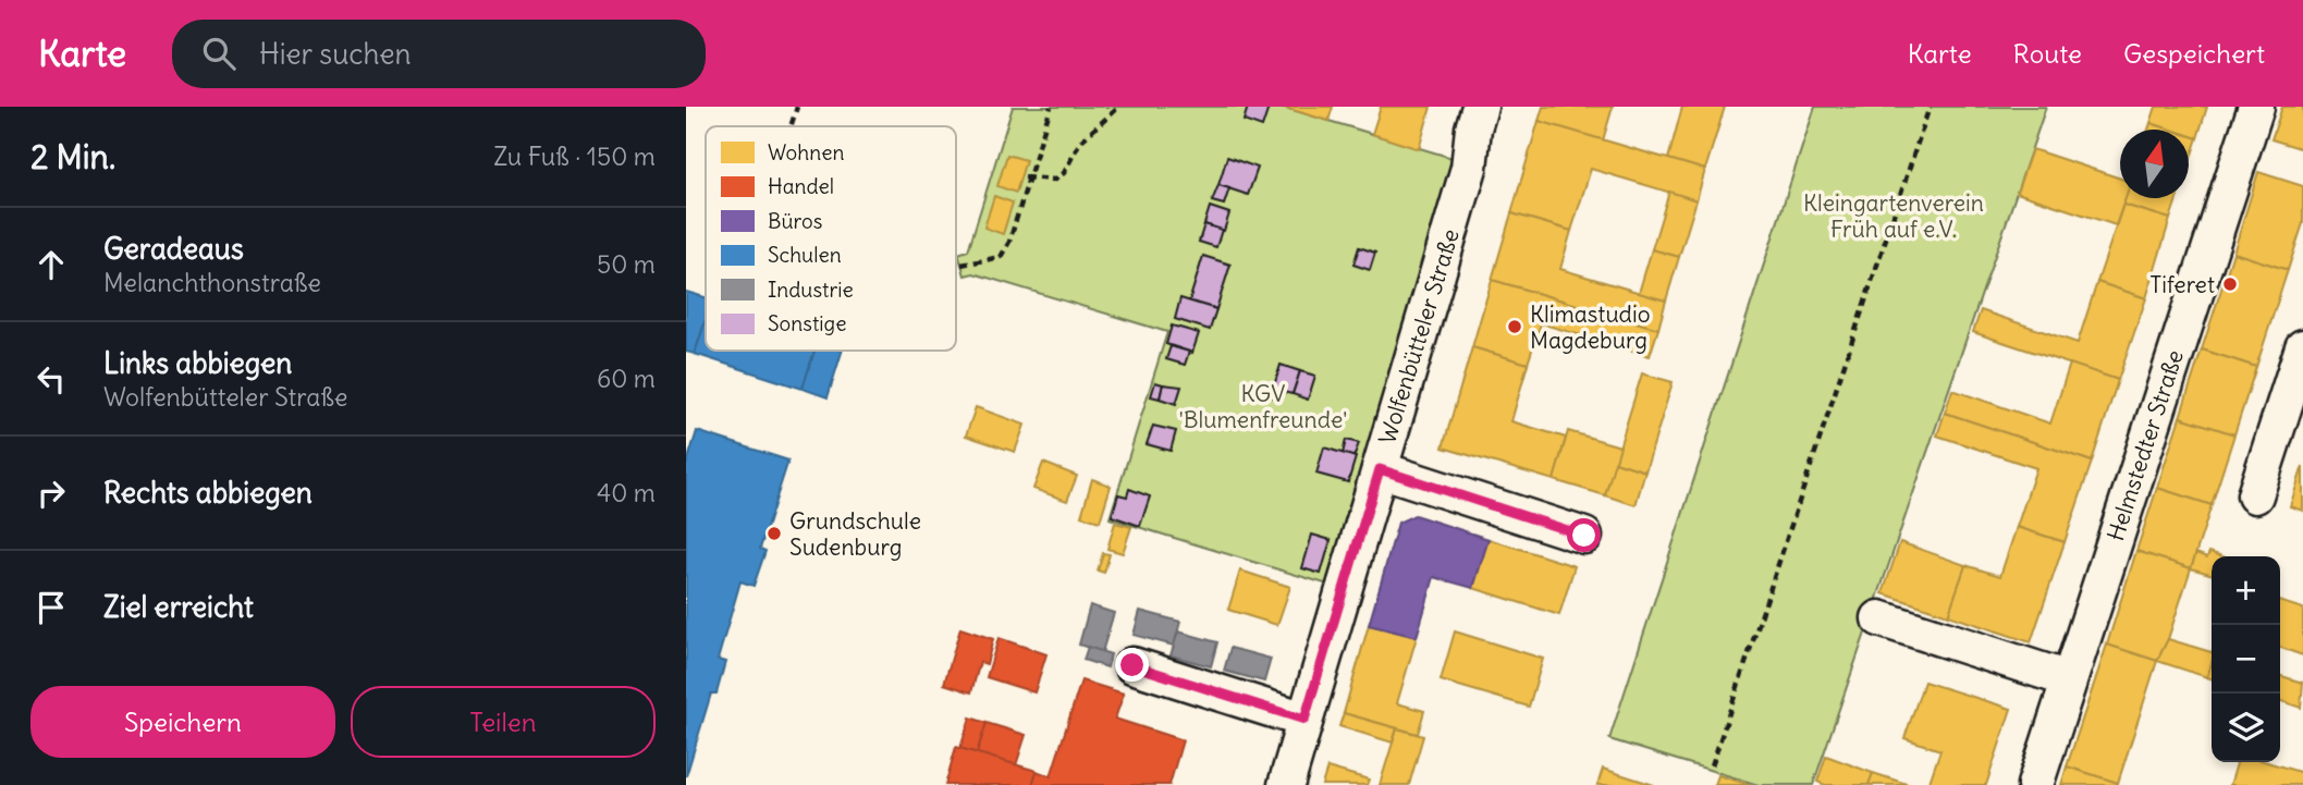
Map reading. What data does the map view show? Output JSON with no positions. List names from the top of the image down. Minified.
{"streets":{"street":["Wolfenbütteler Straße","Helmstedter Straße"]},"parks":["Kleingartenverein Früh auf e.V.","KGV 'Blumenfreunde'"],"places":["Tiferet","Klimastudio Magdeburg","Grundschule Sudenburg"],"legend":["Wohnen","Handel","Büros","Schulen","Industrie","Sonstige"],"north":"top","page":{"header":"Karte","search":"Hier suchen","nav":["Karte","Route","Gespeichert"],"heading":["2 Min.","Zu Fuß · 150 m"],"list":[["Geradeaus","Melanchthonstraße","50 m"],["Links abbiegen","Wolfenbütteler Straße","60 m"],["Rechts abbiegen","40 m"],"Ziel erreicht"],"map_buttons":["+","−"],"buttons":["Speichern","Teilen"]}}
